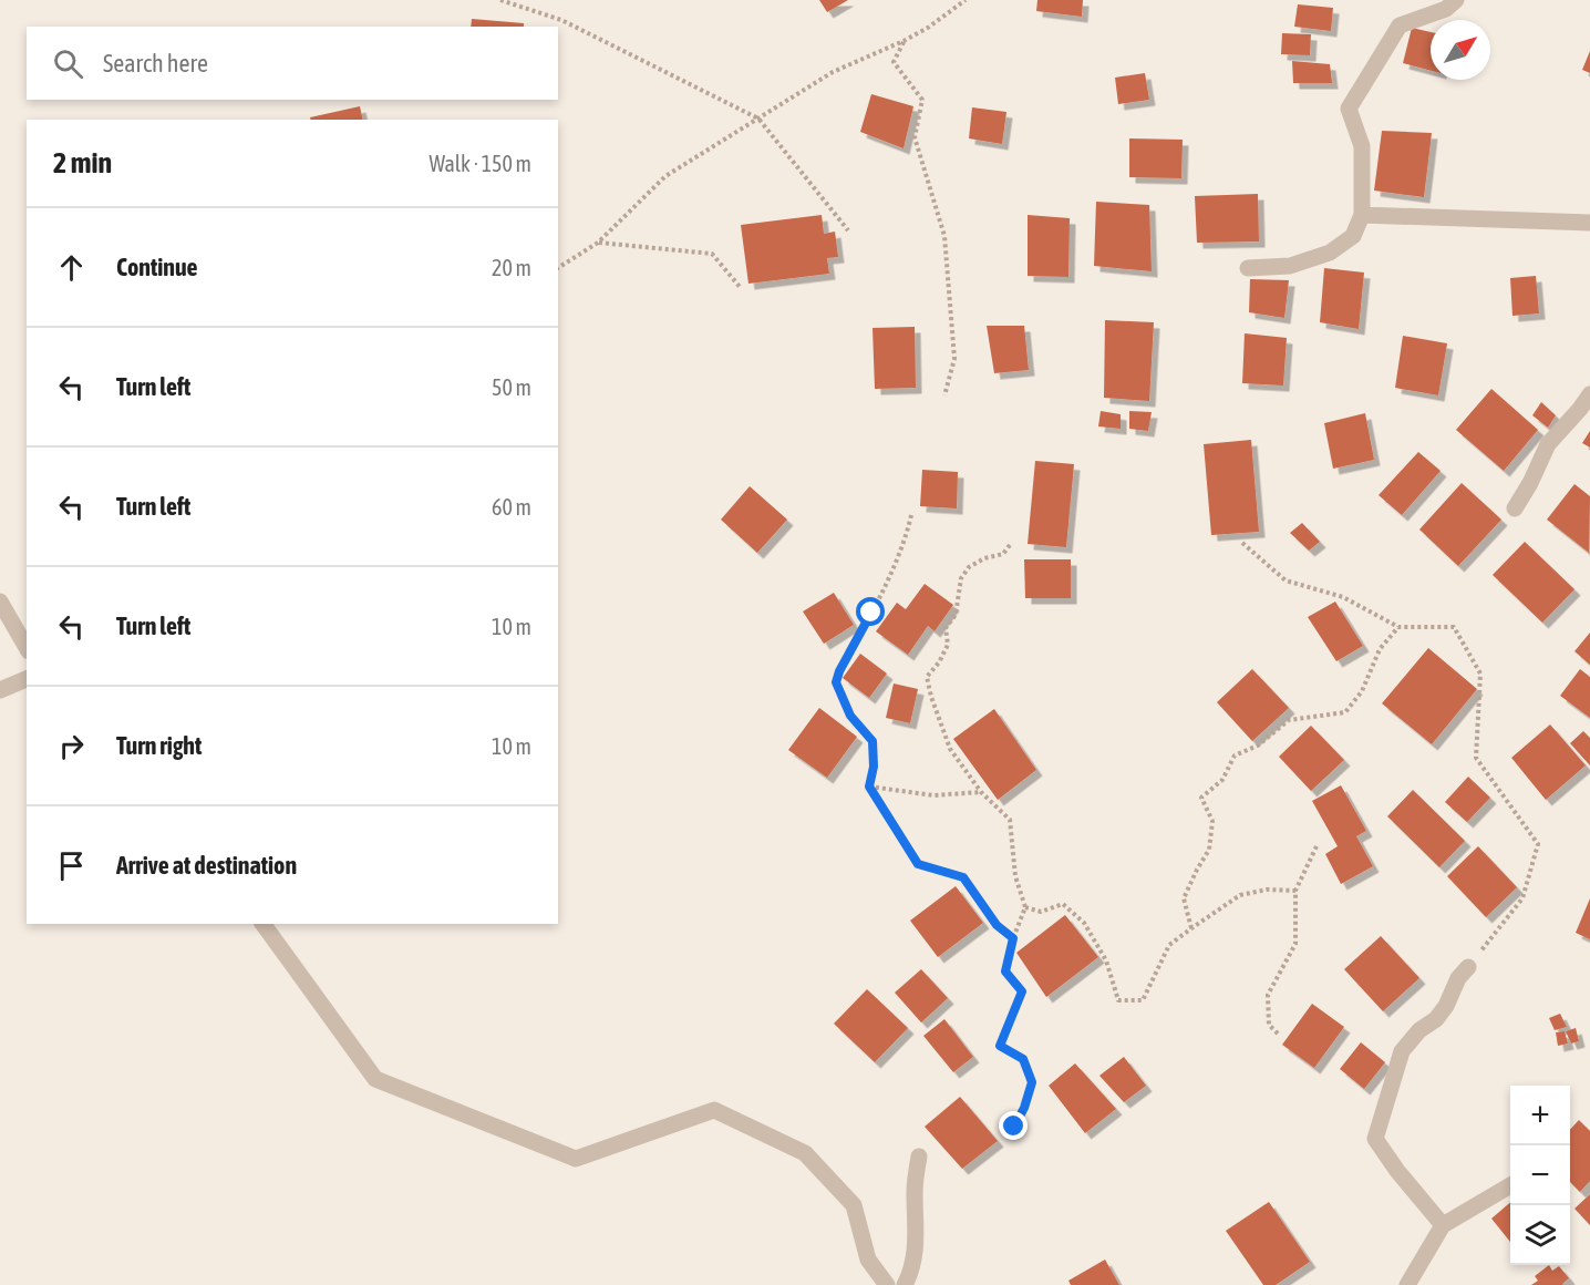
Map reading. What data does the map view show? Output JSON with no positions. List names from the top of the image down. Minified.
{"north":"top right","page":{"search":"Search here","heading":["2 min","Walk · 150 m"],"list":[["Continue","20 m"],["Turn left","50 m"],["Turn left","60 m"],["Turn left","10 m"],["Turn right","10 m"],"Arrive at destination"],"map_buttons":["+","−"]}}
